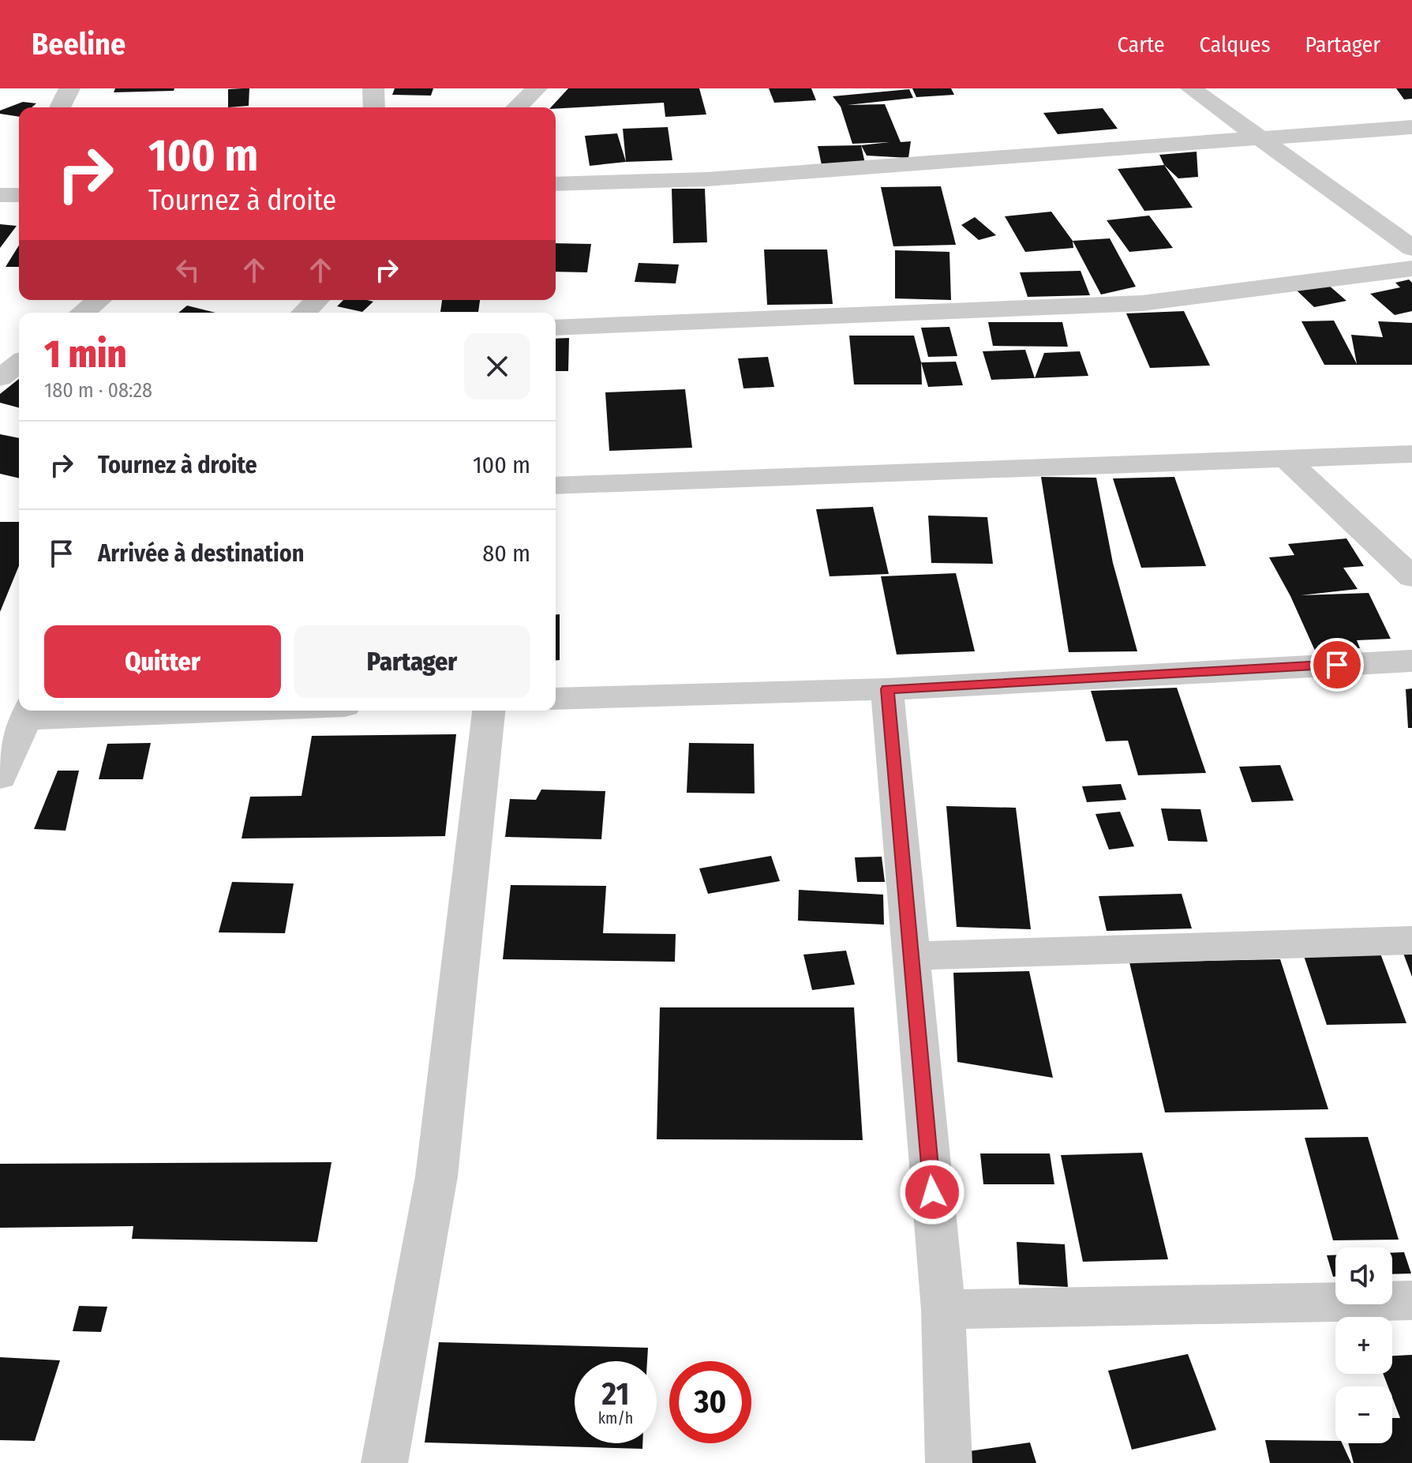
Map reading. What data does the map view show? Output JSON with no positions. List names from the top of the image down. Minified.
{"page":{"header":"Beeline","nav":["Carte","Calques","Partager"],"turn":["100 m","Tournez à droite"],"heading":["1 min","180 m · 08:28"],"list":[{"name":"Tournez à droite","value":"100 m"},{"name":"Arrivée à destination","value":"80 m"}],"buttons":["Quitter","Partager"],"map_buttons":["+","−"],"speed":"21 km/h","limit":"30"}}
